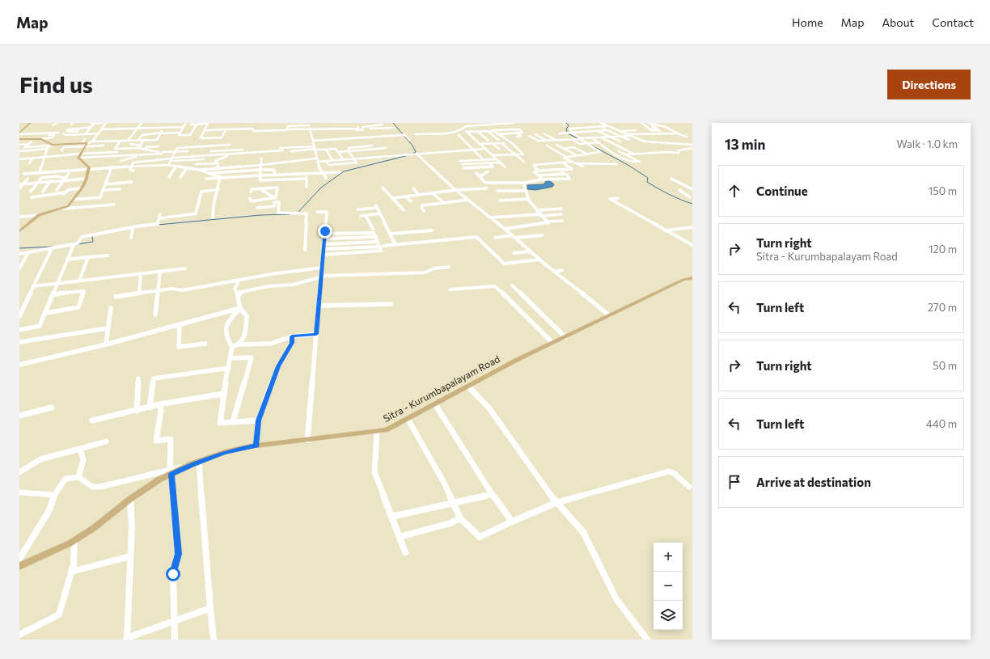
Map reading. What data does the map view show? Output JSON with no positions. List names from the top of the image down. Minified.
{"streets":{"main road":["Sitra - Kurumbapalayam Road"]},"page":{"header":"Map","nav":["Home","Map","About","Contact"],"buttons":"Directions","title":"Find us","heading":["13 min","Walk · 1.0 km"],"list":[["Continue","150 m"],["Turn right","Sitra - Kurumbapalayam Road","120 m"],["Turn left","270 m"],["Turn right","50 m"],["Turn left","440 m"],"Arrive at destination"],"map_buttons":["+","−"]}}
